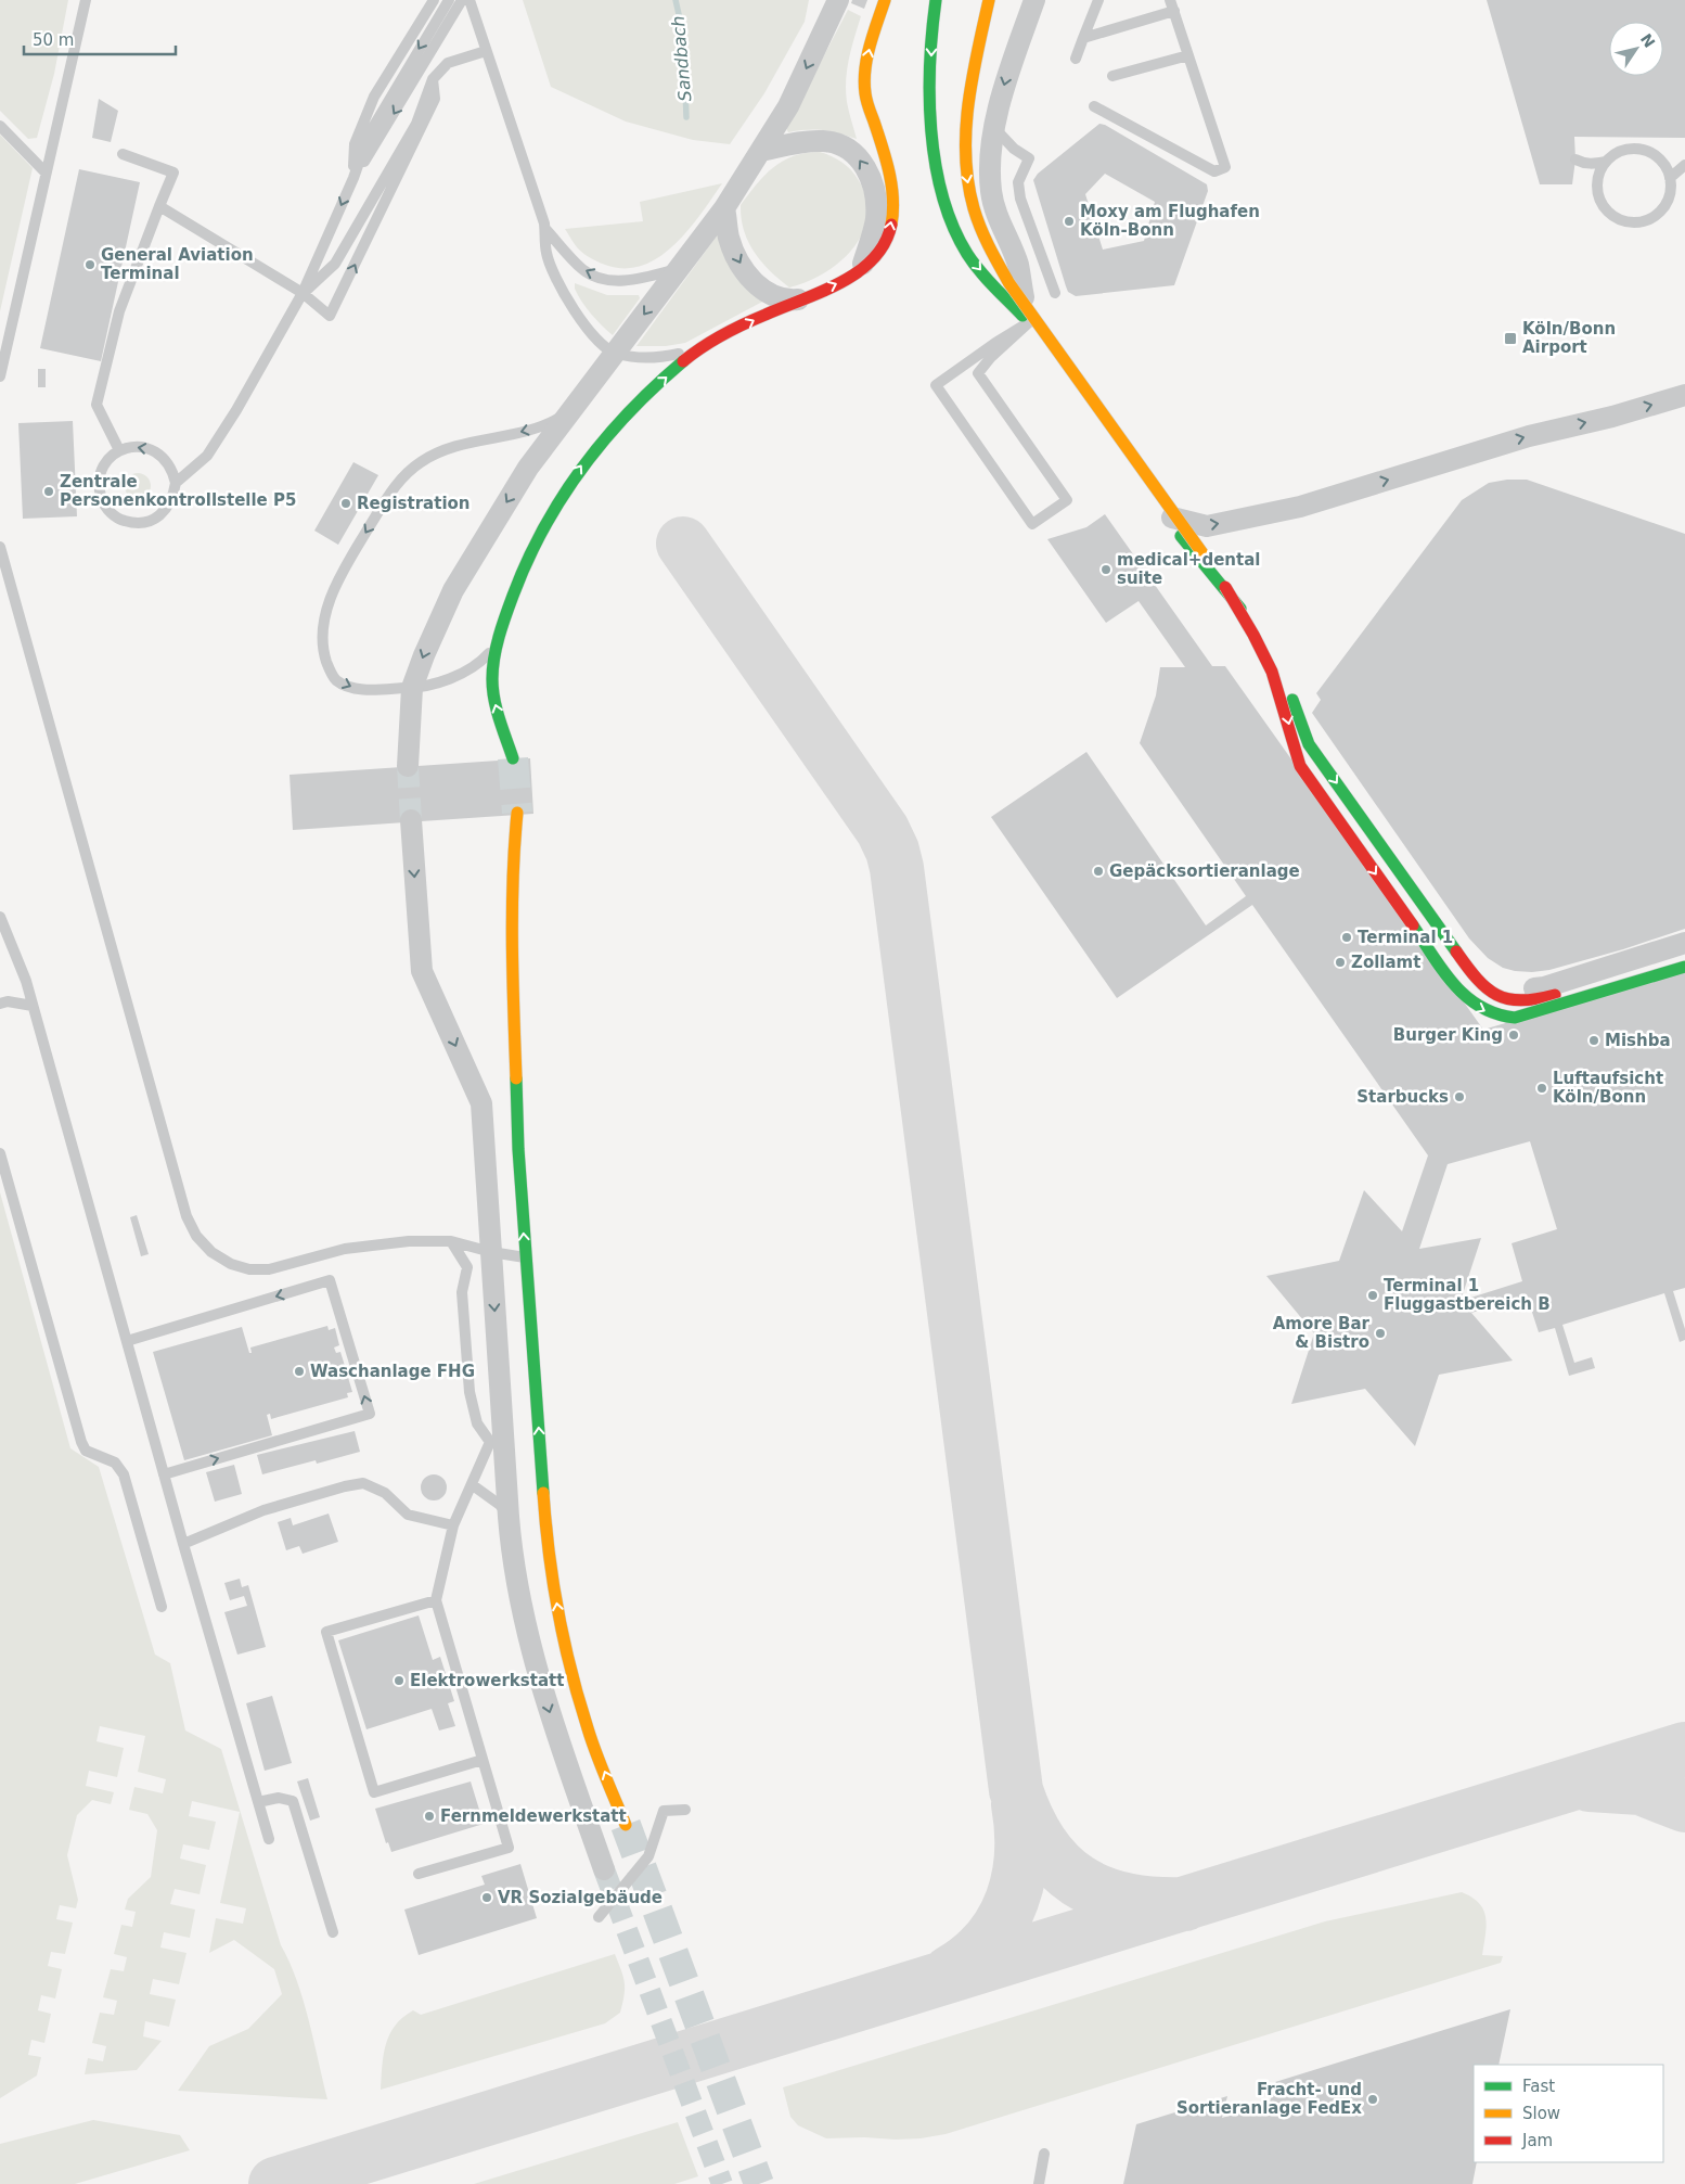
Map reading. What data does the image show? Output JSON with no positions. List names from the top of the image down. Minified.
{"water":["Sandbach"],"places":{"other":["Moxy am Flughafen Köln-Bonn","General Aviation Terminal","Zentrale Personenkontrollstelle P5","Registration","medical+dental suite","Gepäcksortieranlage","Terminal 1","Zollamt","Burger King","Mishba","Luftaufsicht Köln/Bonn","Starbucks","Terminal 1 Fluggastbereich B","Amore Bar & Bistro","Waschanlage FHG","Elektrowerkstatt","Fernmeldewerkstatt","VR Sozialgebäude","Fracht- und Sortieranlage FedEx"],"transit":["Köln/Bonn Airport"]},"legend":["Fast","Slow","Jam"],"scale_bar":"50 m","north":"top right"}
